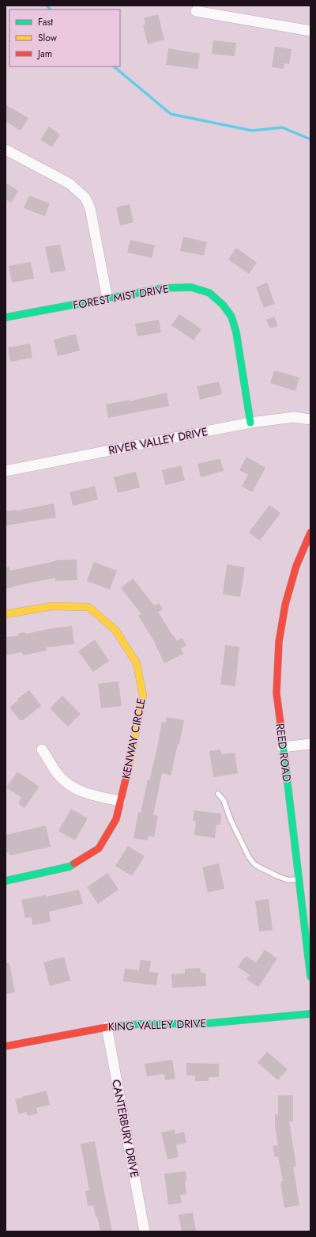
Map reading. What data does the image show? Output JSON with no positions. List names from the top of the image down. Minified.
{"streets":{"street":["FOREST MIST DRIVE","RIVER VALLEY DRIVE","KENWAY CIRCLE","REED ROAD","KING VALLEY DRIVE","CANTERBURY DRIVE"]},"crossings":[["FOREST MIST DRIVE","RIVER VALLEY DRIVE"],["KING VALLEY DRIVE","CANTERBURY DRIVE"]],"legend":["Fast","Slow","Jam"]}
